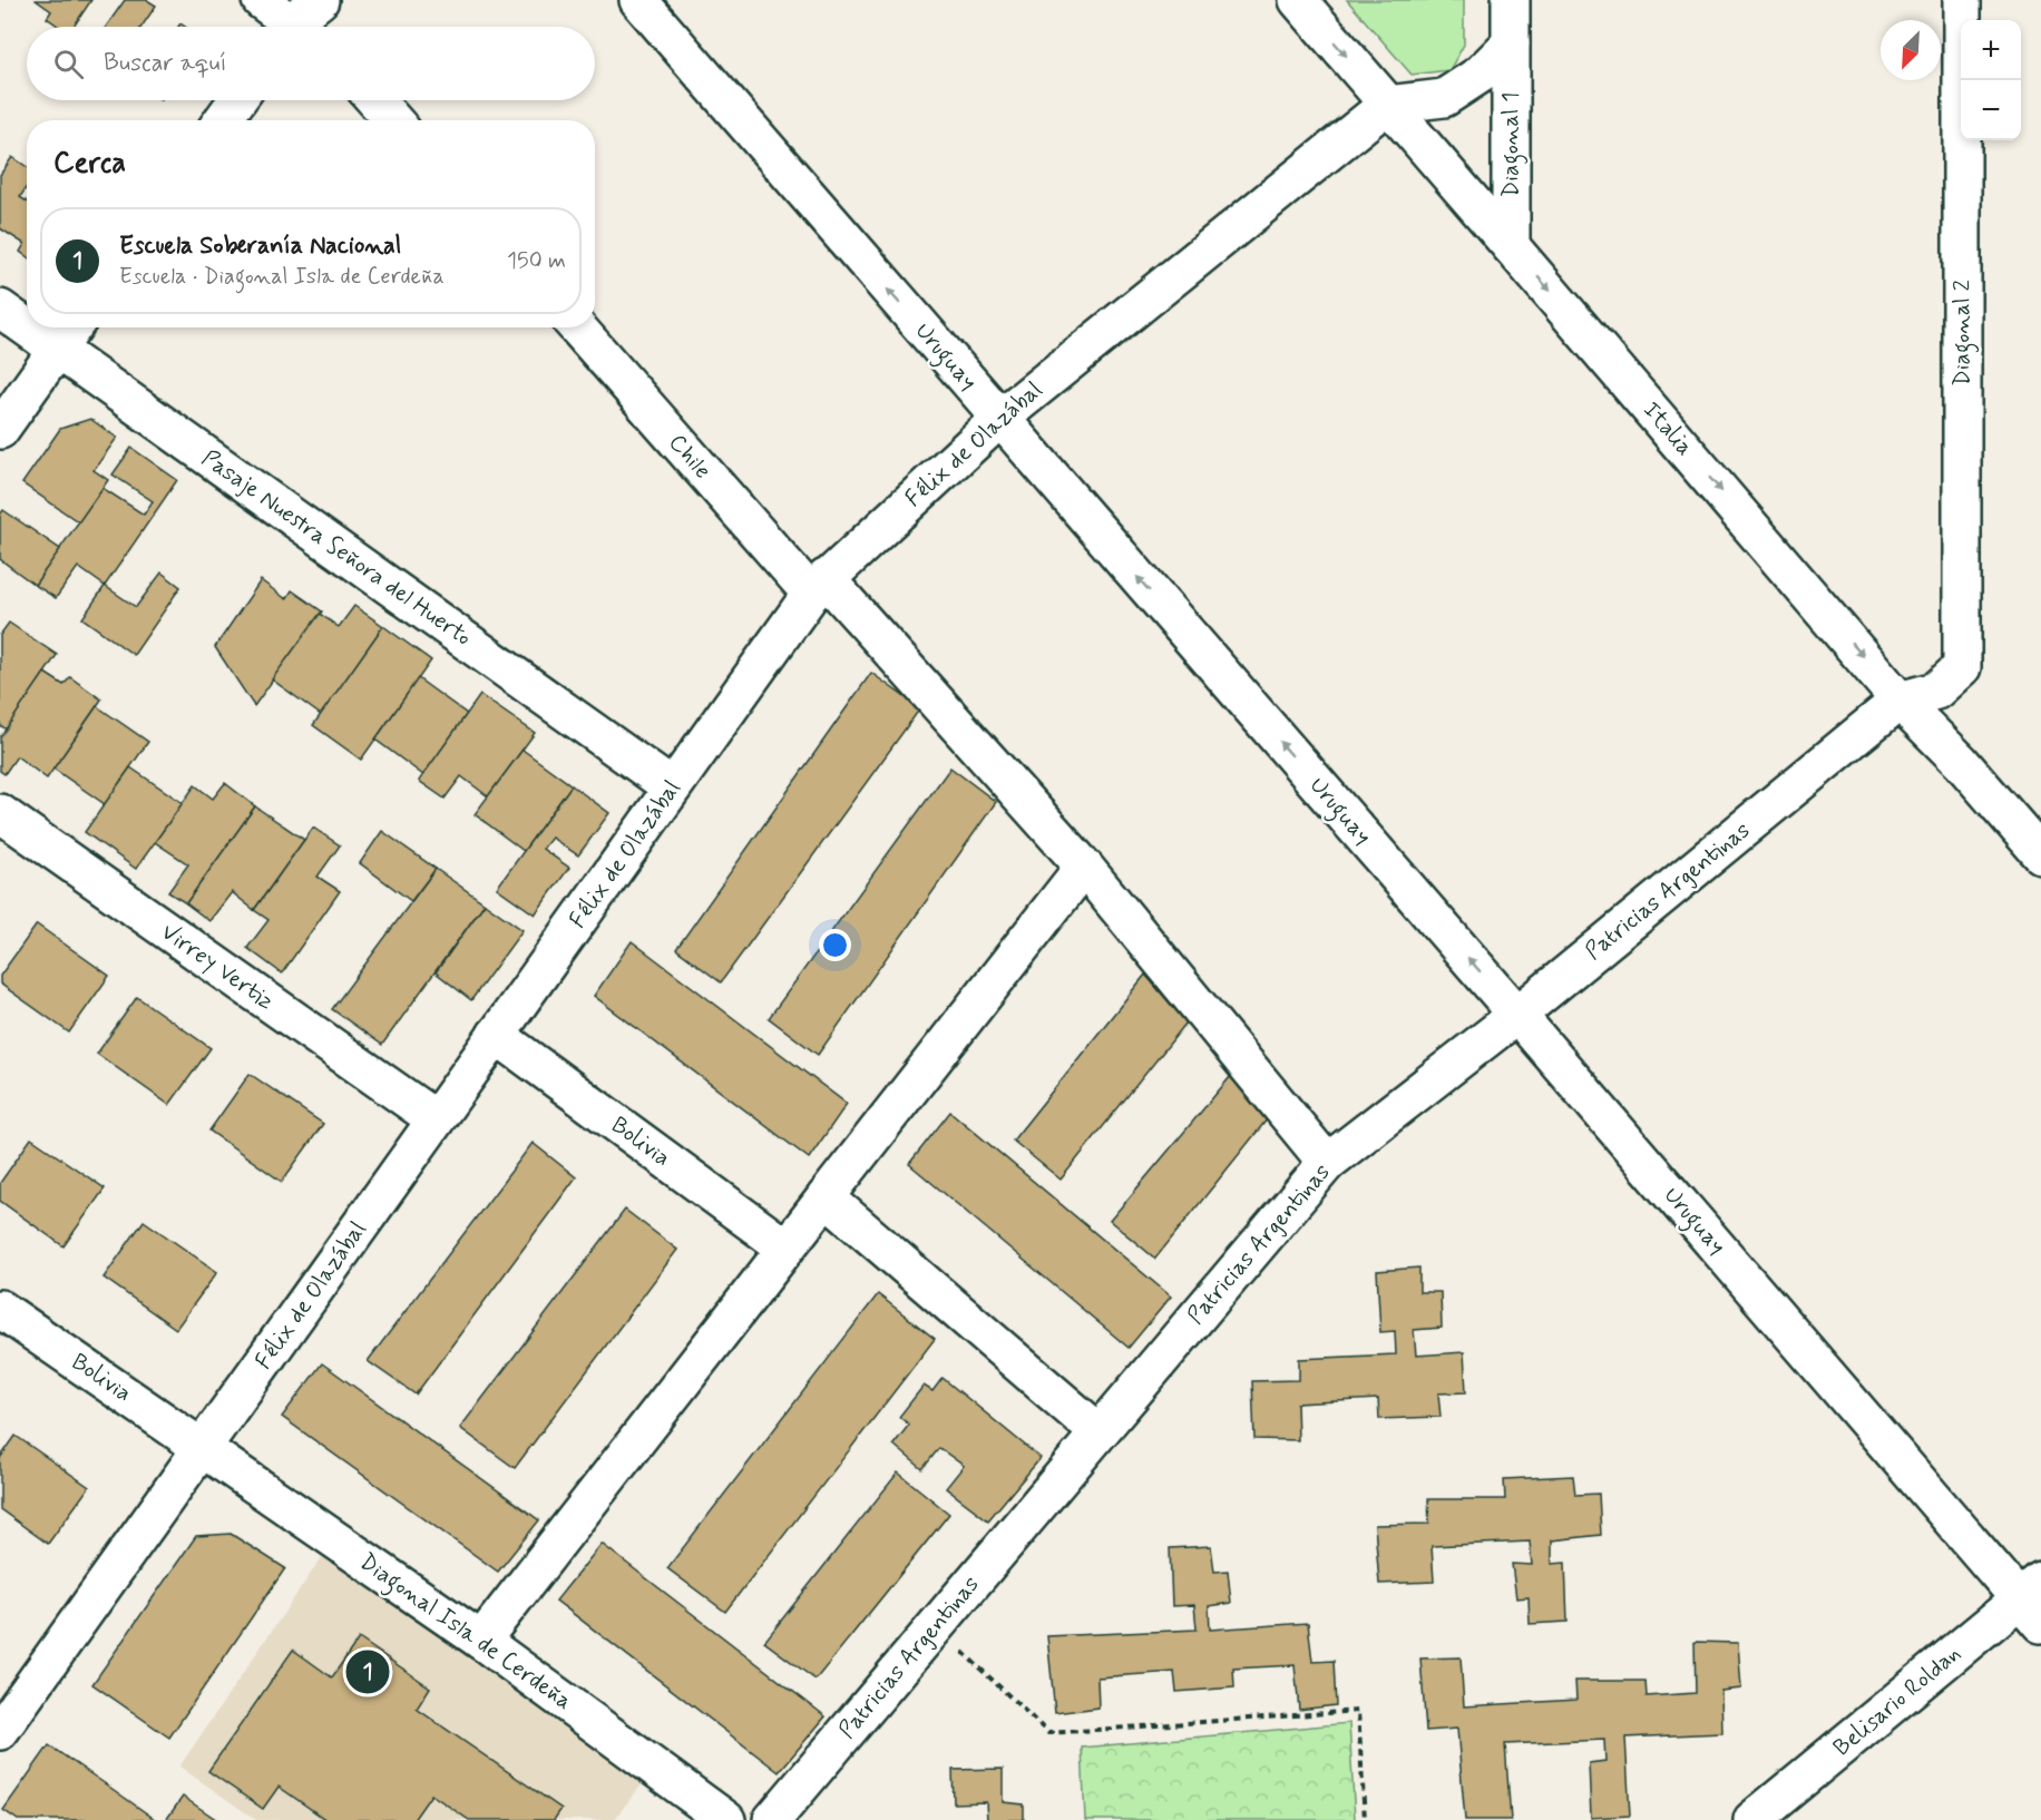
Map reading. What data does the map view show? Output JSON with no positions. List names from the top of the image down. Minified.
{"streets":{"street":["Diagonal 1","Diagonal 2","Uruguay","Italia","Félix de Olazábal","Chile","Pasaje Nuestra Señora del Huerto","Patricias Argentinas","Virrey Vertiz","Bolivia","Diagonal Isla de Cerdeña","Belisario Roldan"]},"crossings":[["Diagonal 1","Italia"],["Diagonal 1","Félix de Olazábal"],["Diagonal 2","Patricias Argentinas"],["Uruguay","Félix de Olazábal"],["Uruguay","Patricias Argentinas"],["Uruguay","Belisario Roldan"],["Italia","Félix de Olazábal"],["Italia","Patricias Argentinas"],["Félix de Olazábal","Chile"],["Félix de Olazábal","Pasaje Nuestra Señora del Huerto"],["Félix de Olazábal","Virrey Vertiz"],["Félix de Olazábal","Bolivia"],["Félix de Olazábal","Diagonal Isla de Cerdeña"],["Chile","Patricias Argentinas"],["Bolivia","Diagonal Isla de Cerdeña"]],"one_way":["Uruguay","Italia"],"north":"bottom left","page":{"map_buttons":["+","−"],"search":"Buscar aquí","heading":"Cerca","list":[{"mark":"1","name":"Escuela Soberanía Nacional","note":"Escuela · Diagonal Isla de Cerdeña","value":"150 m"}],"pins":"1"}}
